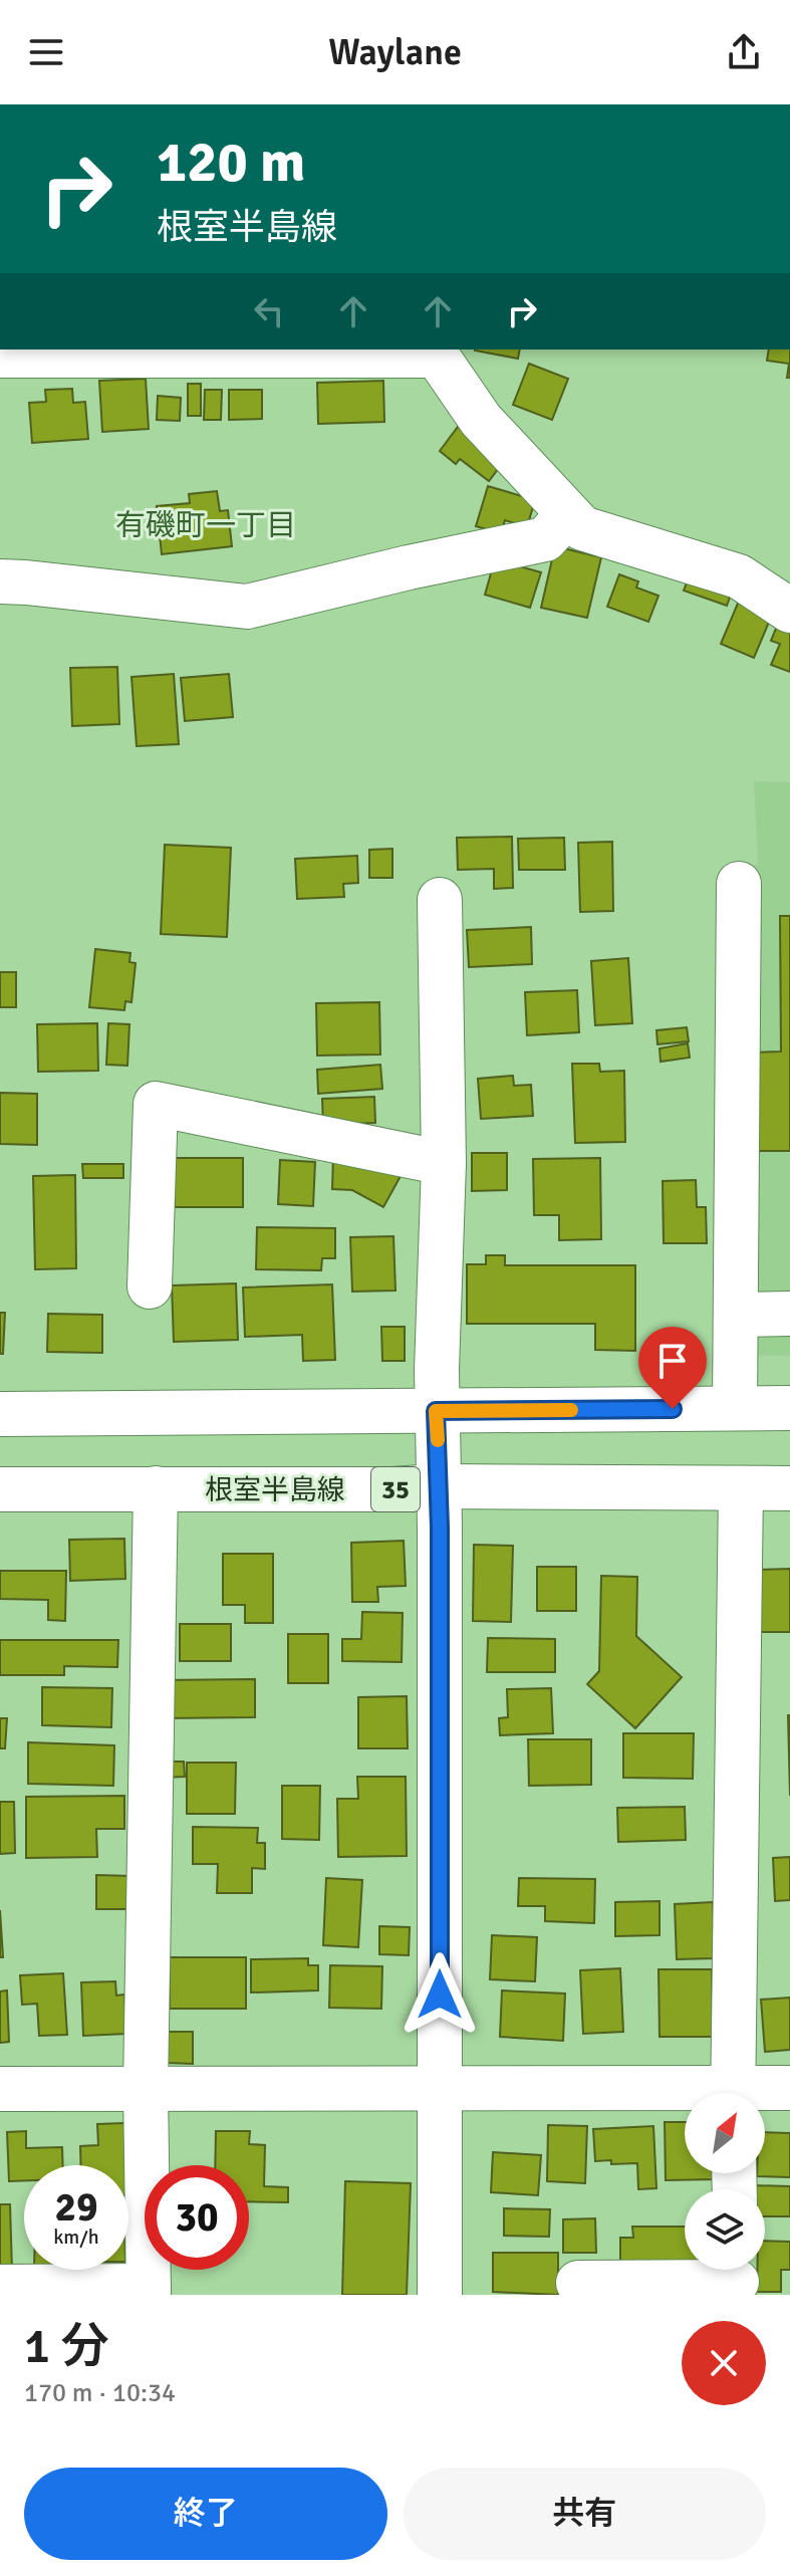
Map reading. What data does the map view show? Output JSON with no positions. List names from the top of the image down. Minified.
{"streets":{"street":["根室半島線","35"]},"districts":["有磯町一丁目"],"north":"top right","page":{"header":"Waylane","turn":["120 m","根室半島線"],"speed":"29 km/h","limit":"30","heading":["1 分","170 m · 10:34"],"buttons":["終了","共有"]}}
